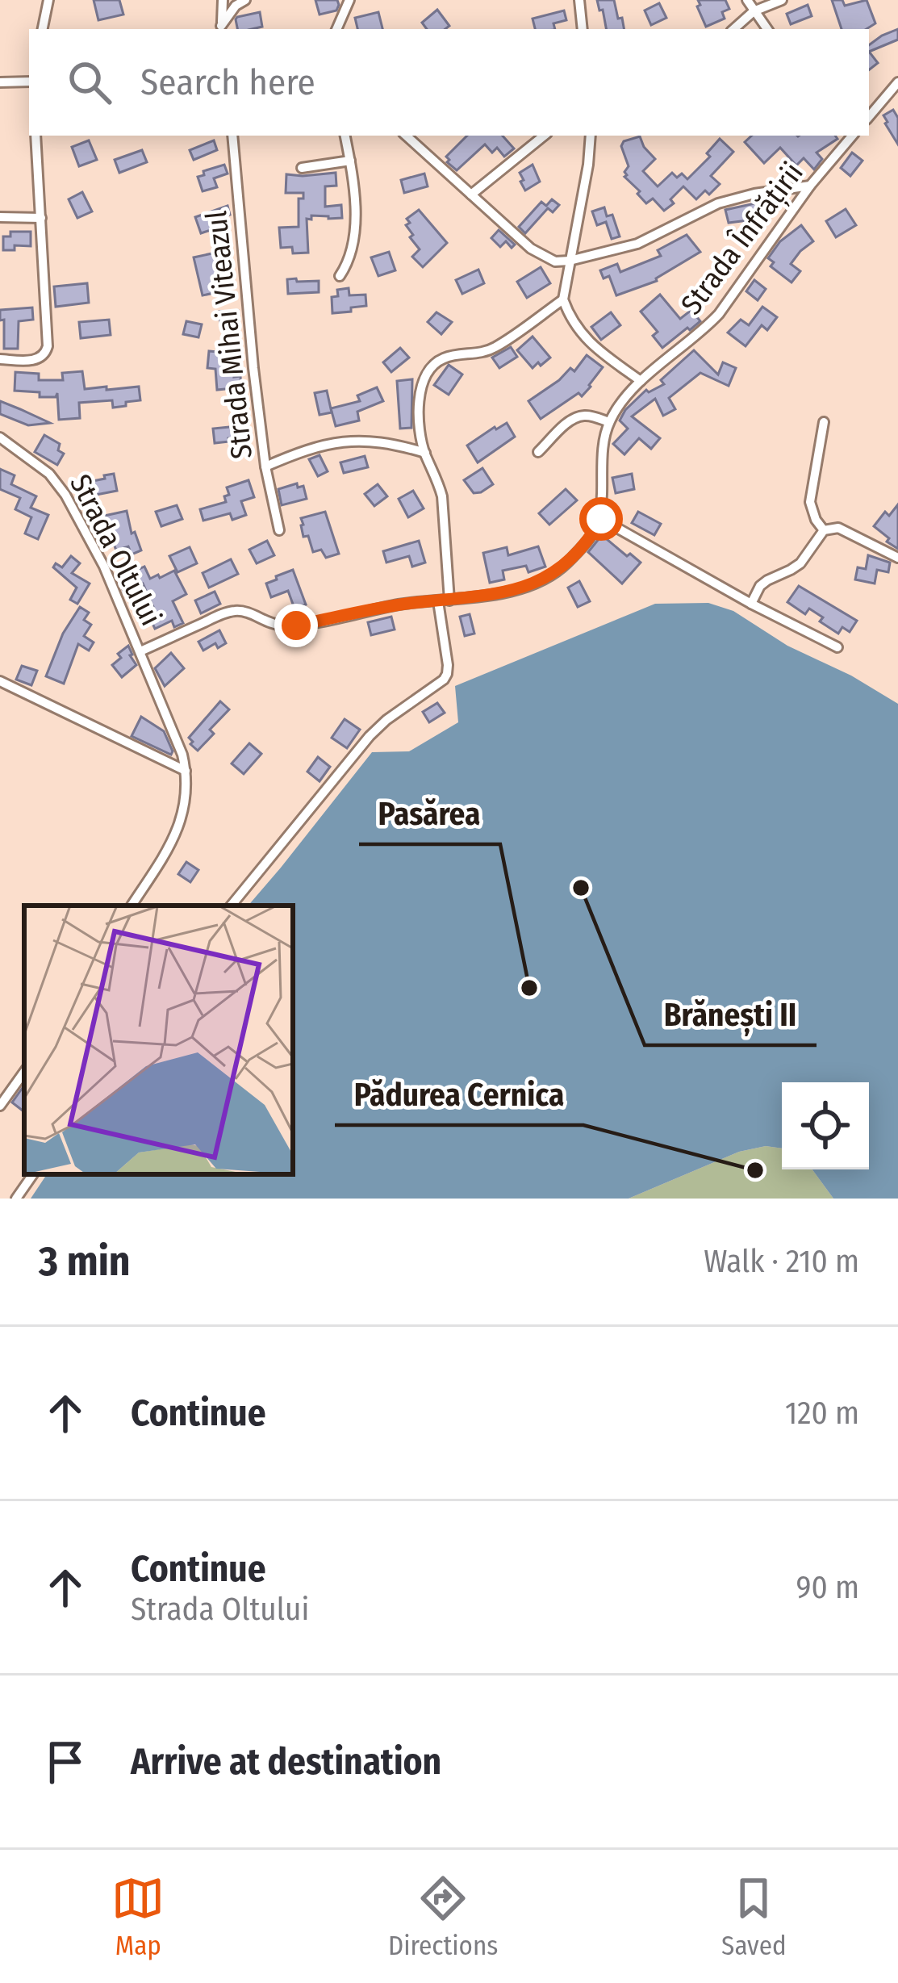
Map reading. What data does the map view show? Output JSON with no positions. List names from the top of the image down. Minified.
{"streets":{"street":["Strada Înfrățirii","Strada Mihai Viteazul","Strada Oltului"]},"crossings":[["Strada Înfrățirii","Strada Oltului"]],"places":["Brănești II","Pasărea","Pădurea Cernica"],"page":{"search":"Search here","heading":["3 min","Walk · 210 m"],"list":[["Continue","120 m"],["Continue","Strada Oltului","90 m"],"Arrive at destination"],"nav":["Map","Directions","Saved"]}}
